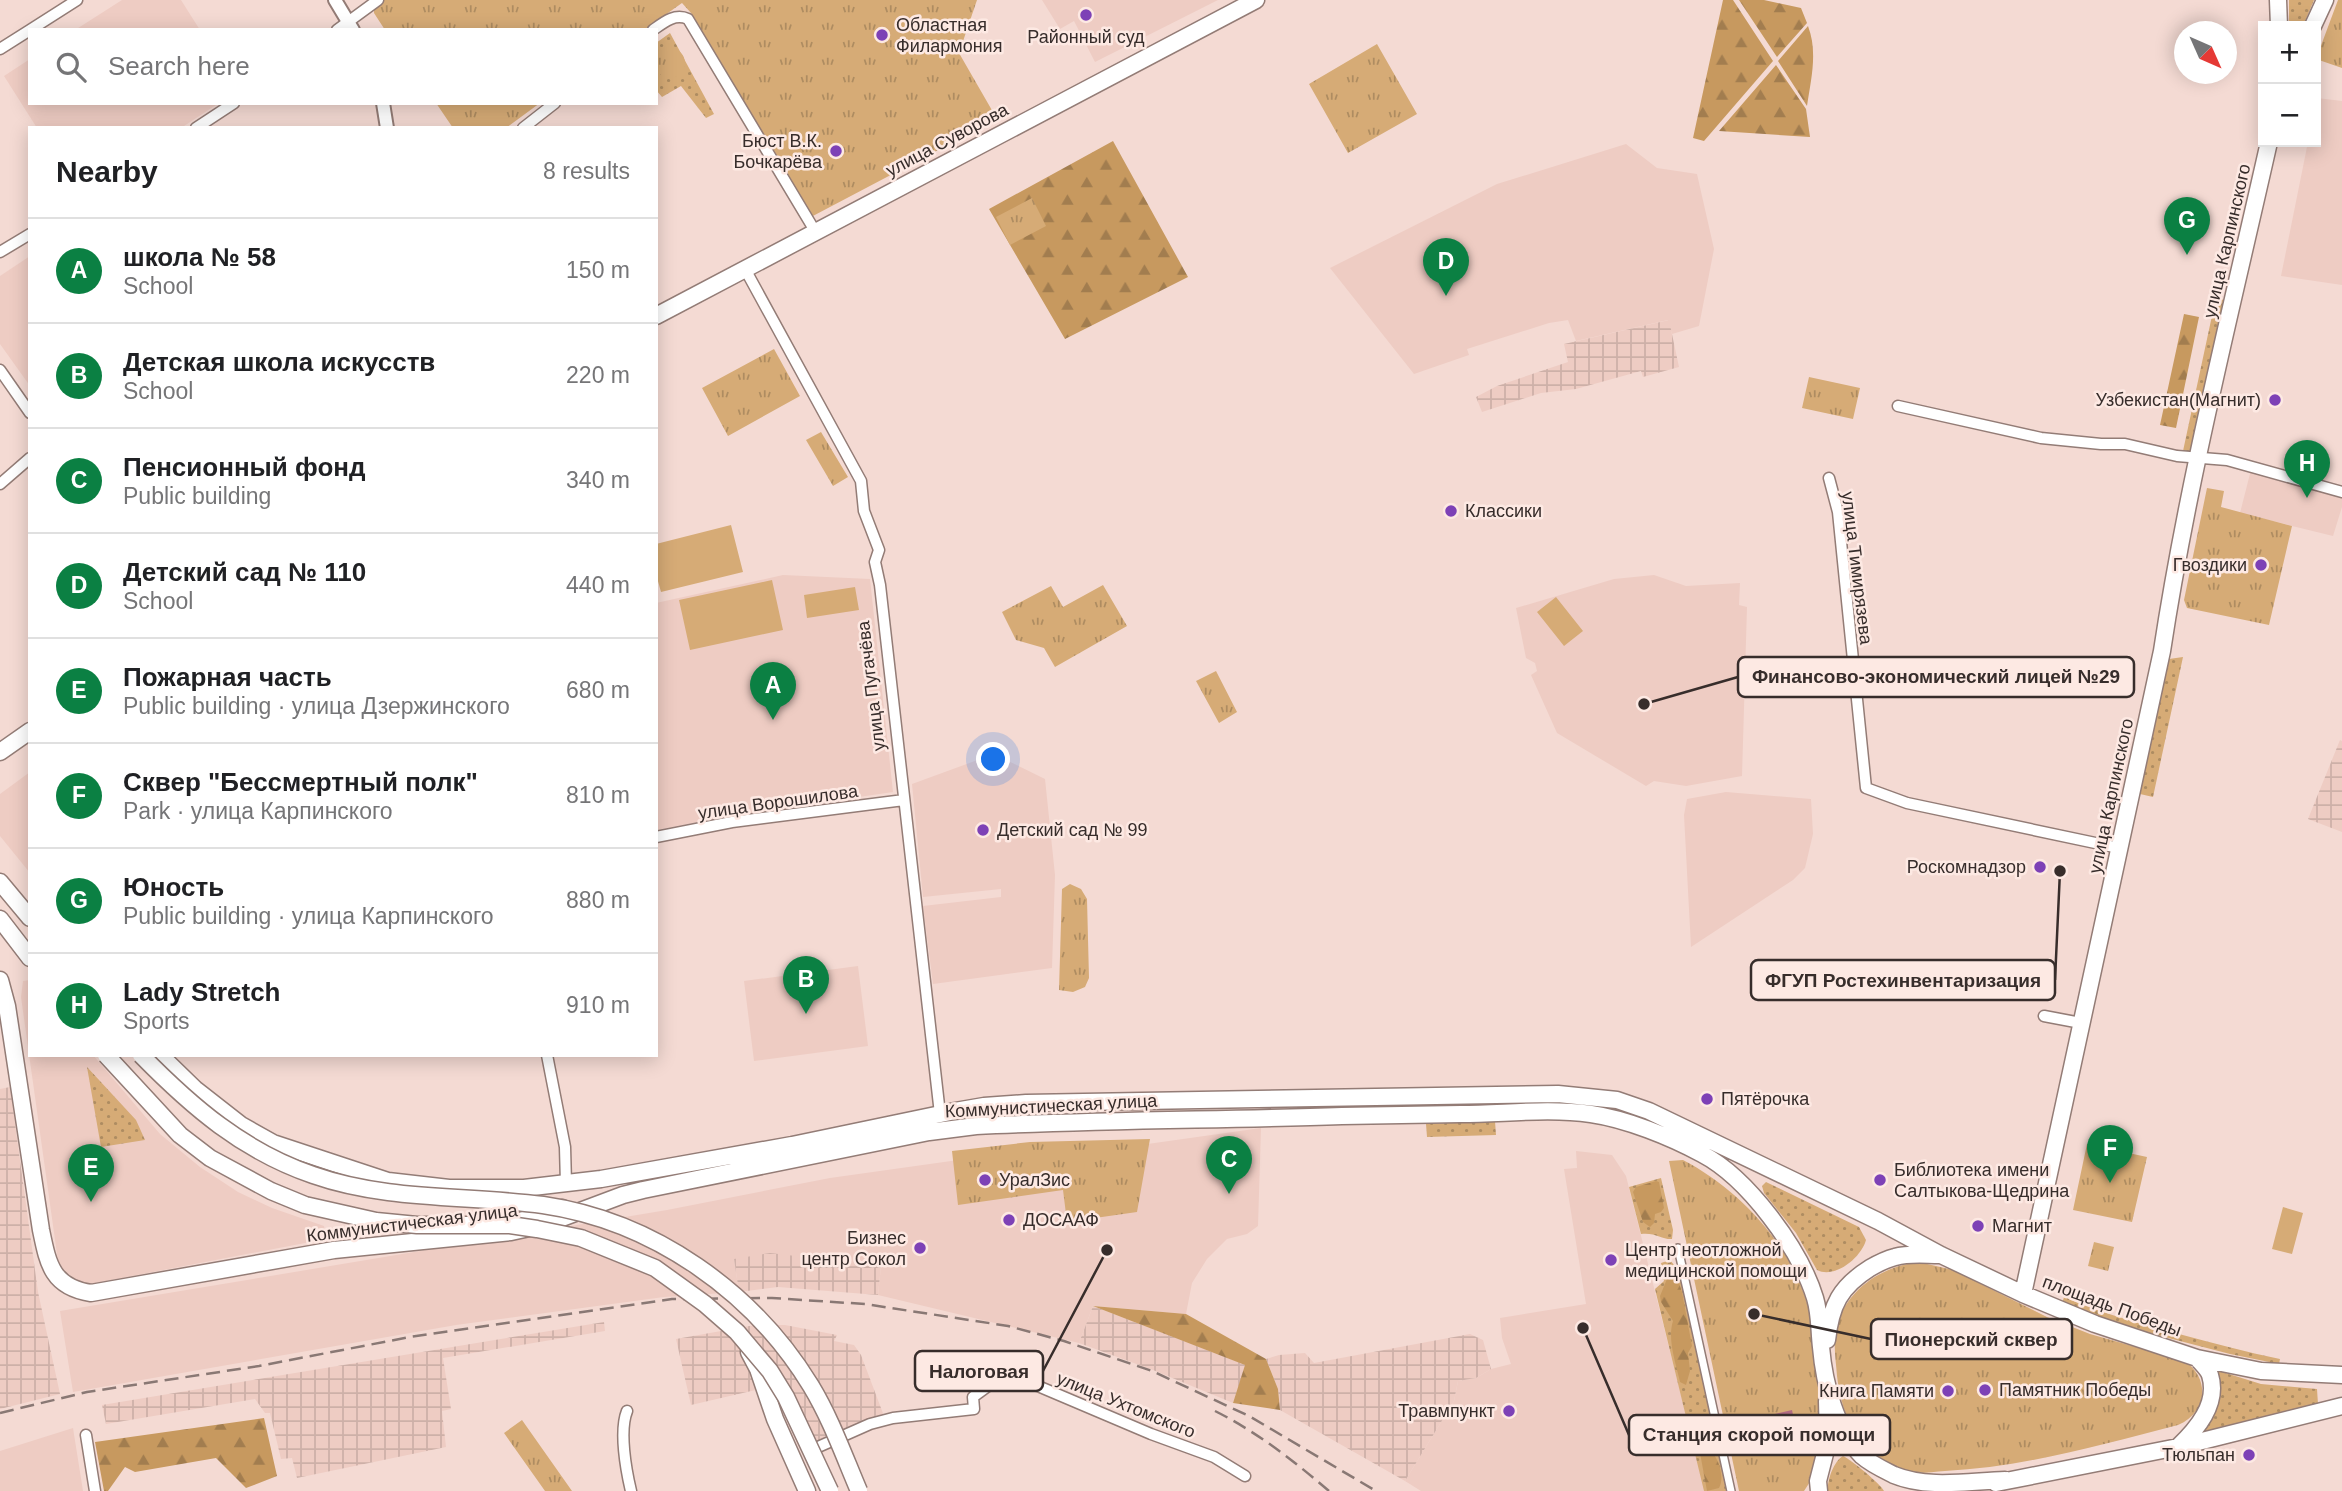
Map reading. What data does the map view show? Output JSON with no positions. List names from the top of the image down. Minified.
{"streets":{"main road":["улица Суворова","улица Карпинского","Коммунистическая улица","площадь Победы"],"street":["улица Тимирязева","улица Пугачёва","улица Ворошилова","улица Ухтомского"]},"crossings":[["улица Суворова","улица Пугачёва"],["улица Карпинского","улица Тимирязева"],["улица Карпинского","площадь Победы"],["улица Пугачёва","улица Ворошилова"],["улица Пугачёва","Коммунистическая улица"],["Коммунистическая улица","площадь Победы"]],"places":["Районный суд","Областная Филармония","Бюст В.К. Бочкарёва","Узбекистан(Магнит)","Классики","Гвоздики","Финансово-экономический лицей №29","Детский сад № 99","Роскомнадзор","ФГУП Ростехинвентаризация","Пятёрочка","УралЗис","Библиотека имени Салтыкова-Щедрина","ДОСААФ","Магнит","Бизнес центр Сокол","Налоговая","Центр неотложной медицинской помощи","Пионерский сквер","Станция скорой помощи","Памятник Победы","Книга Памяти","Травмпункт","Тюльпан"],"north":"bottom right","page":{"map_buttons":["+","−"],"search":"Search here","heading":["Nearby","8 results"],"pins":["G","D","H","A","B","F","C","E"],"list":[{"mark":"A","name":"школа № 58","note":"School","value":"150 m"},{"mark":"B","name":"Детская школа искусств","note":"School","value":"220 m"},{"mark":"C","name":"Пенсионный фонд","note":"Public building","value":"340 m"},{"mark":"D","name":"Детский сад № 110","note":"School","value":"440 m"},{"mark":"E","name":"Пожарная часть","note":"Public building · улица Дзержинского","value":"680 m"},{"mark":"F","name":"Сквер \"Бессмертный полк\"","note":"Park · улица Карпинского","value":"810 m"},{"mark":"G","name":"Юность","note":"Public building · улица Карпинского","value":"880 m"},{"mark":"H","name":"Lady Stretch","note":"Sports","value":"910 m"}]}}
